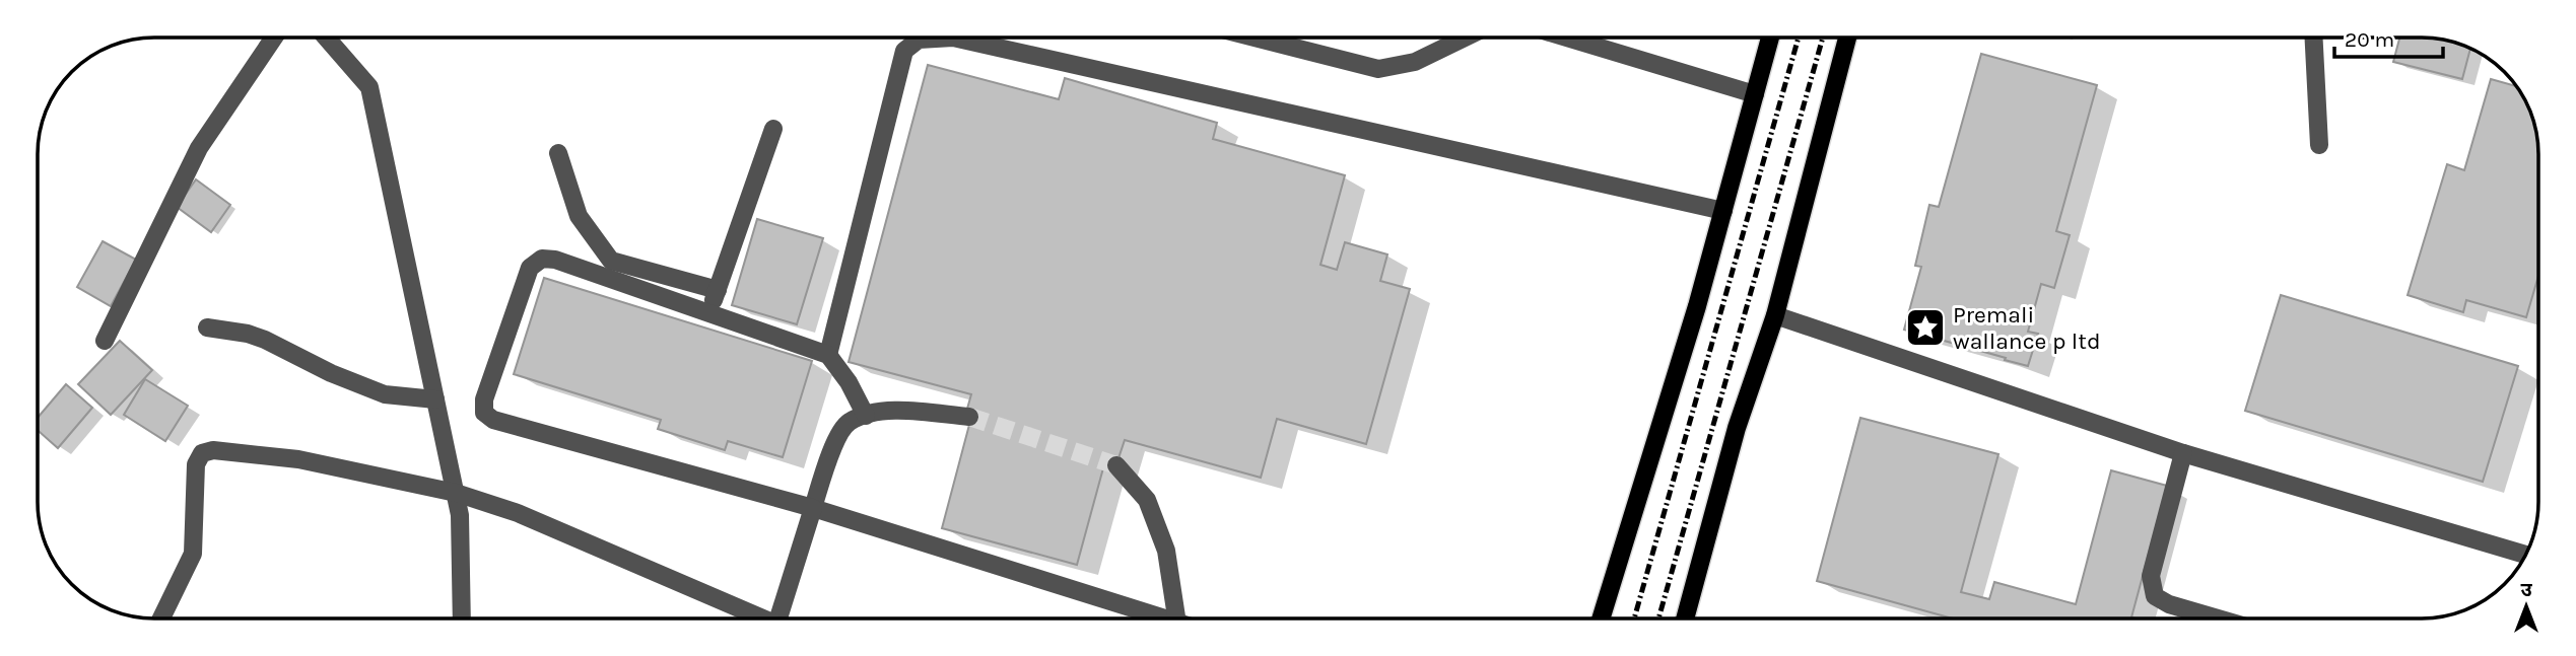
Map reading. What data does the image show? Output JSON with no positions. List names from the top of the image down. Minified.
{"places":{"place":["Premali wallance p ltd"]},"scale_bar":"20 m","north":"top"}
